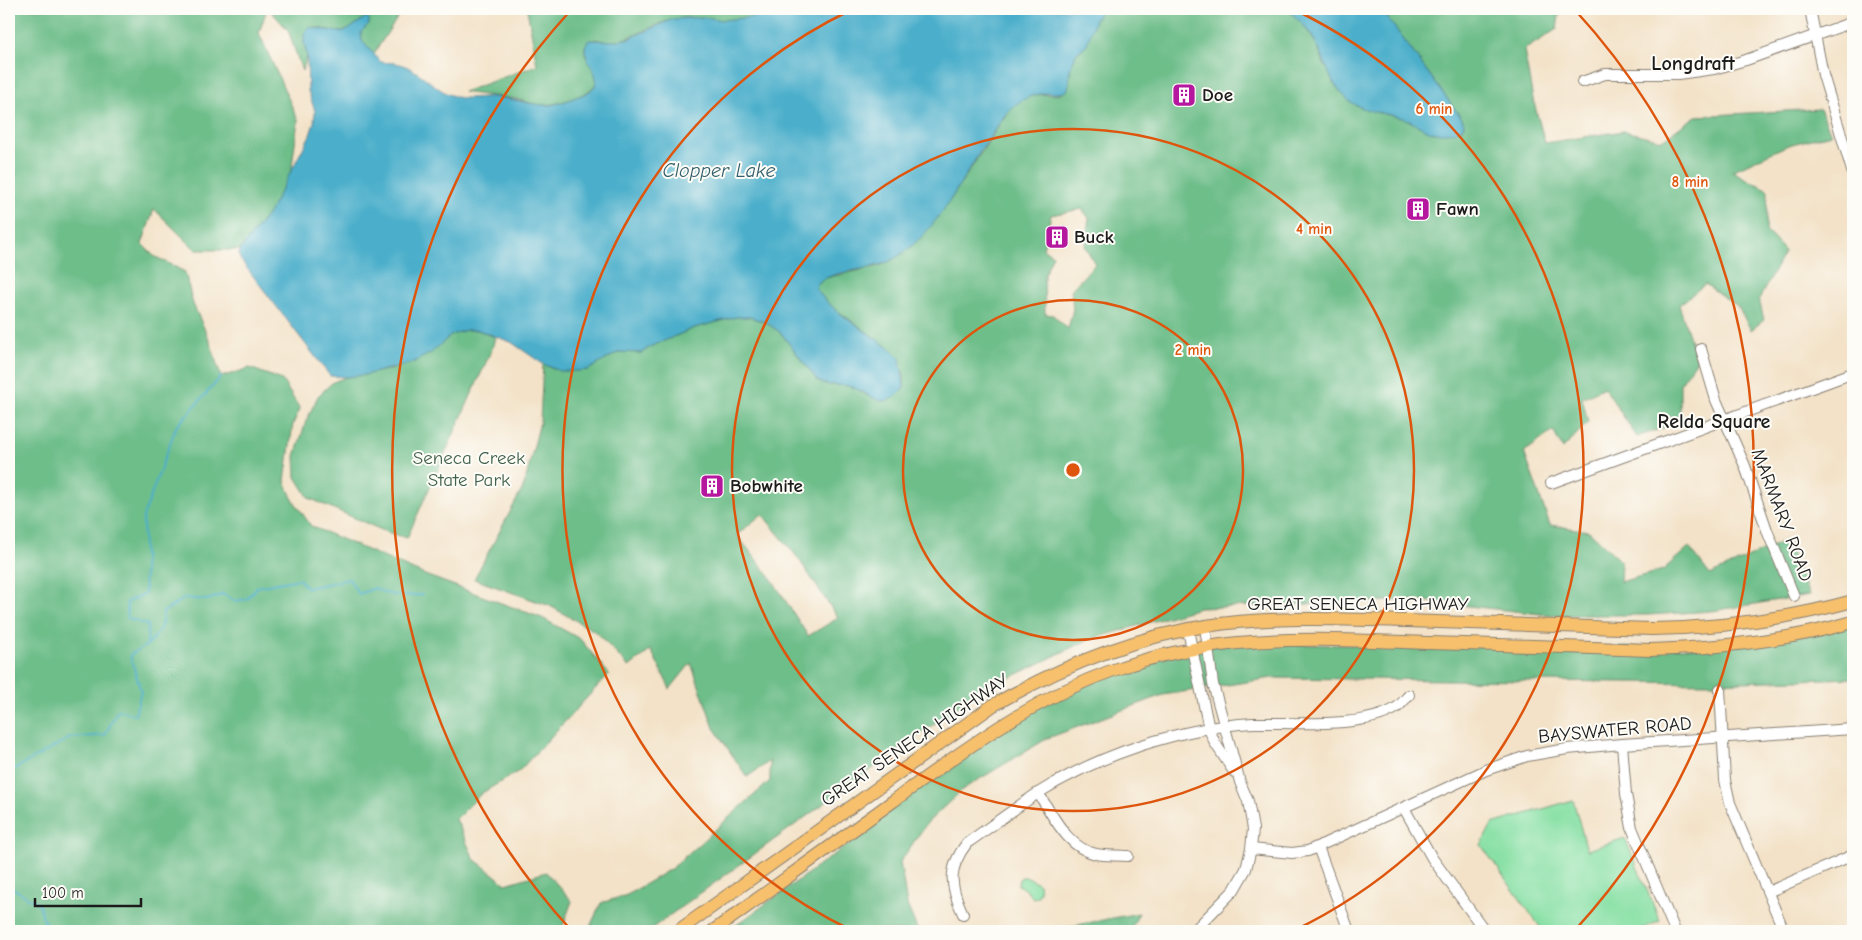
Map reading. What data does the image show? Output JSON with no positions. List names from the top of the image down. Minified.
{"streets":{"main road":["GREAT SENECA HIGHWAY"],"street":["MARMARY ROAD","BAYSWATER ROAD"]},"districts":["Longdraft","Relda Square"],"water":["Clopper Lake"],"parks":["Seneca Creek State Park"],"places":{"building":["Doe","Fawn","Buck","Bobwhite"]},"scale_bar":"100 m","rings":["6 min","8 min","4 min","2 min"]}
